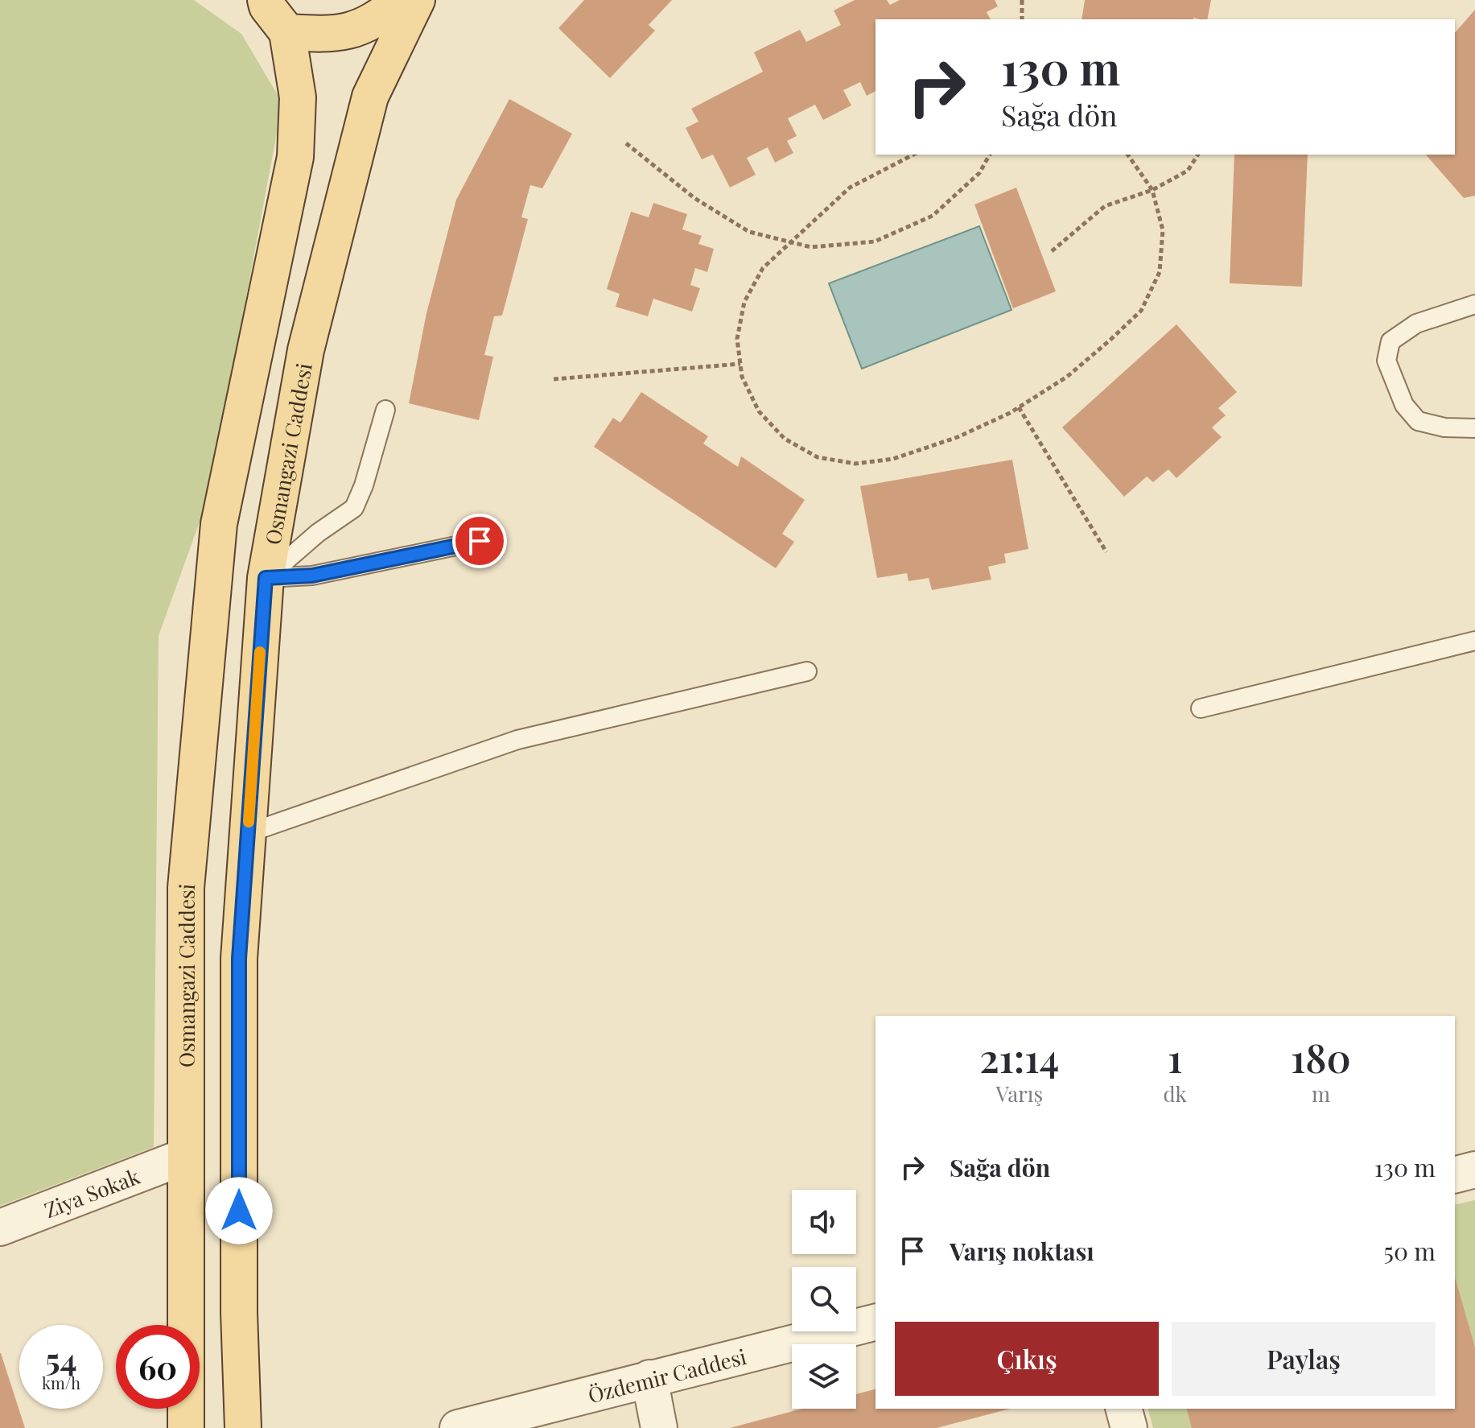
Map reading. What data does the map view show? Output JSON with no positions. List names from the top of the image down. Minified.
{"streets":{"main road":["Osmangazi Caddesi"],"street":["Ziya Sokak","Özdemir Caddesi"]},"crossings":[["Osmangazi Caddesi","Ziya Sokak"]],"page":{"turn":["130 m","Sağa dön"],"eta":["21:14","Varış","1","dk","180","m"],"list":[{"name":"Sağa dön","value":"130 m"},{"name":"Varış noktası","value":"50 m"}],"buttons":["Çıkış","Paylaş"],"speed":"54 km/h","limit":"60"}}
